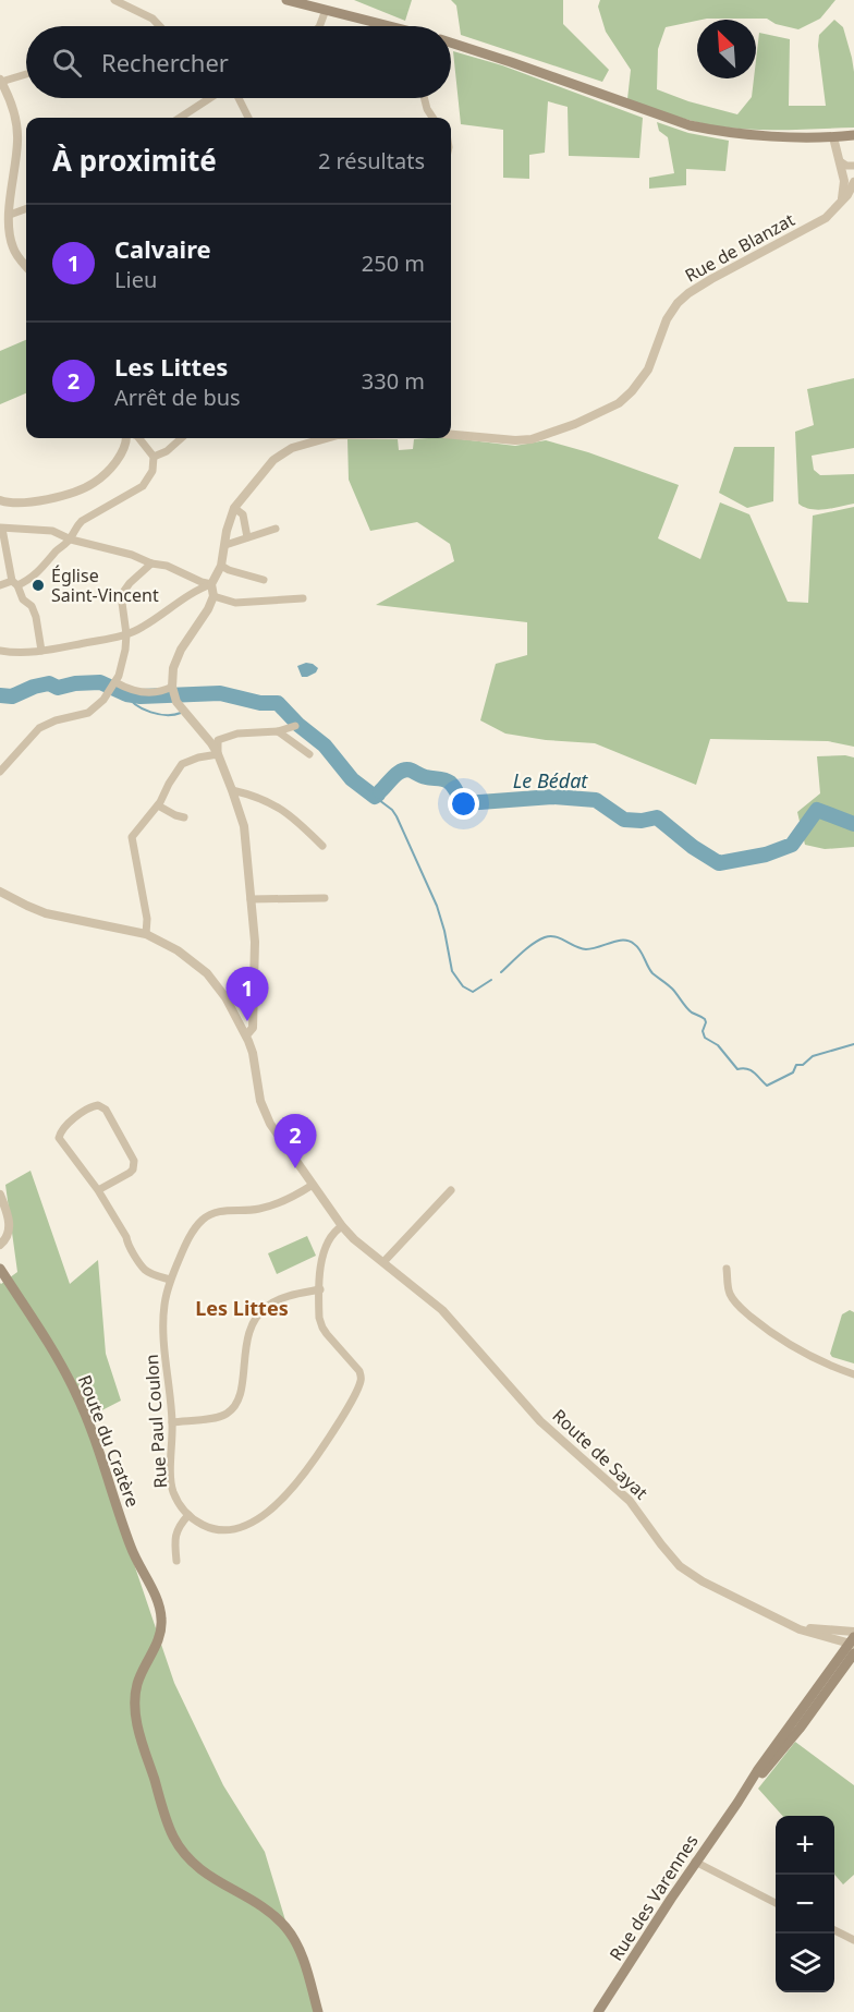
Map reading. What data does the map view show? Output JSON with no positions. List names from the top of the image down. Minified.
{"streets":{"main road":["Route du Cratère","Rue des Varennes"],"street":["Rue de Blanzat","Rue Paul Coulon","Route de Sayat"]},"crossings":[["Rue Paul Coulon","Route de Sayat"],["Route de Sayat","Rue des Varennes"]],"districts":["Les Littes"],"water":["Le Bédat"],"places":["Église Saint-Vincent"],"north":"top left","page":{"search":"Rechercher","heading":["À proximité","2 résultats"],"list":[{"mark":"1","name":"Calvaire","note":"Lieu","value":"250 m"},{"mark":"2","name":"Les Littes","note":"Arrêt de bus","value":"330 m"}],"pins":["1","2"],"map_buttons":["+","−"]}}
